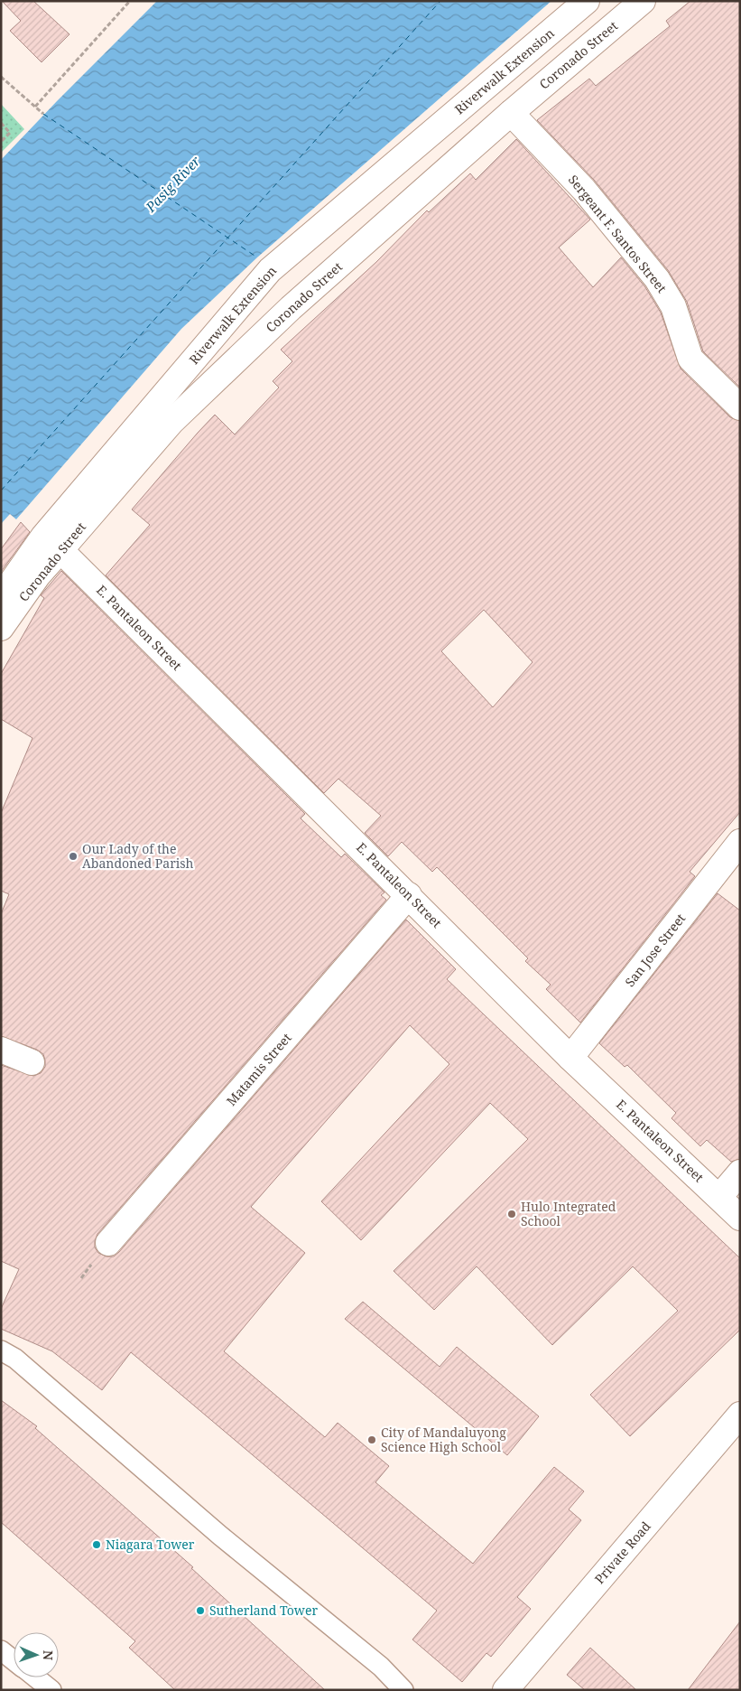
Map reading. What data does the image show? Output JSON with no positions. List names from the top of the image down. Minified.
{"streets":{"street":["Coronado Street","Riverwalk Extension","Sergeant F. Santos Street","E. Pantaleon Street","San Jose Street","Matamis Street","Private Road"]},"crossings":[["Coronado Street","Sergeant F. Santos Street"],["Coronado Street","E. Pantaleon Street"],["E. Pantaleon Street","San Jose Street"],["E. Pantaleon Street","Matamis Street"]],"water":["Pasig River"],"places":["Our Lady of the Abandoned Parish","Hulo Integrated School","City of Mandaluyong Science High School","Niagara Tower","Sutherland Tower"],"north":"right"}
